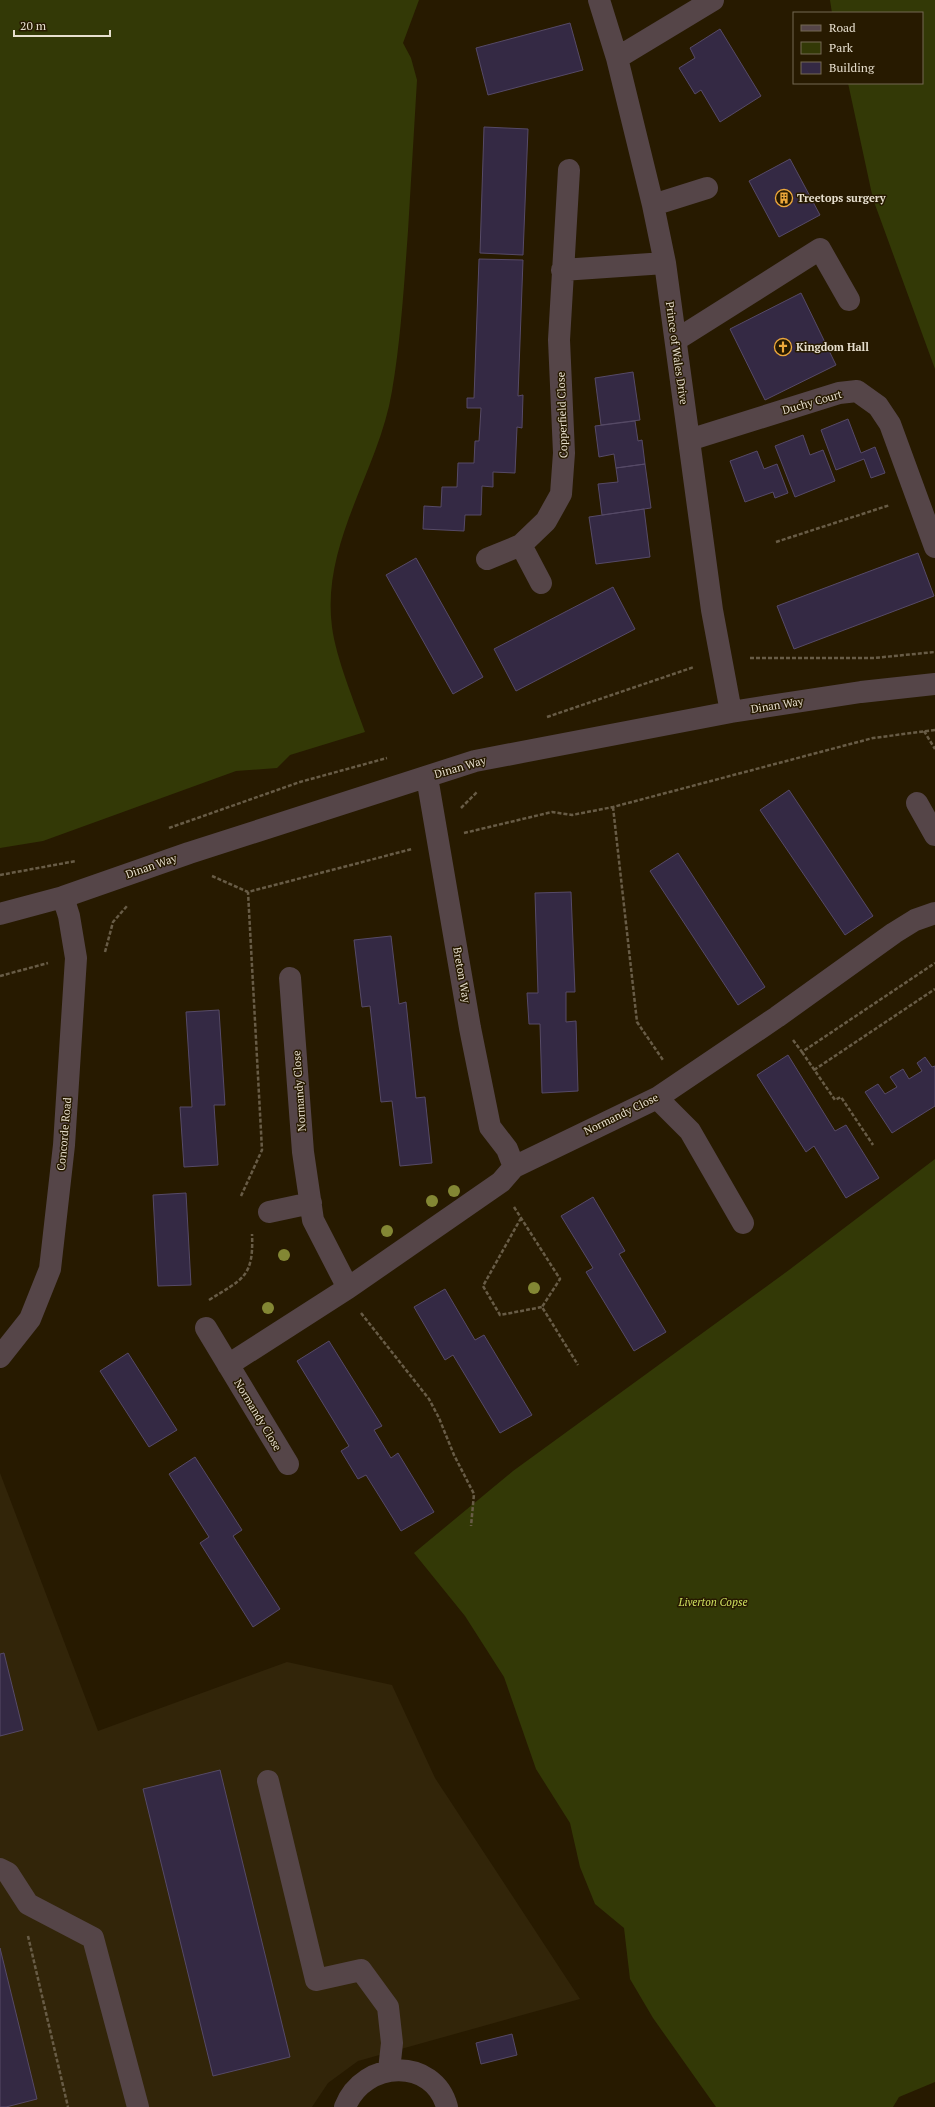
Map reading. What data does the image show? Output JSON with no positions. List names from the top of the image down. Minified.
{"streets":{"street":["Prince of Wales Drive","Duchy Court","Copperfield Close","Dinan Way","Breton Way","Normandy Close","Concorde Road"]},"crossings":[["Prince of Wales Drive","Duchy Court"],["Prince of Wales Drive","Dinan Way"],["Dinan Way","Breton Way"],["Dinan Way","Concorde Road"],["Breton Way","Normandy Close"]],"parks":["Liverton Copse"],"places":{"building":["Treetops surgery"],"church":["Kingdom Hall"]},"legend":["Road","Park","Building"],"scale_bar":"20 m"}
